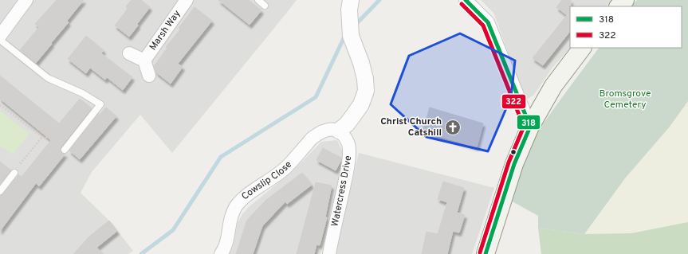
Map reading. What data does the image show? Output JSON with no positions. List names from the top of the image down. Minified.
{"streets":{"street":["Marsh Way","Cowslip Close","Watercress Drive"]},"crossings":[["Cowslip Close","Watercress Drive"]],"parks":["Bromsgrove Cemetery"],"places":{"church":["Christ Church Catshill"]},"lines":["transit line 318","transit line 322"],"legend":["318","322"]}
